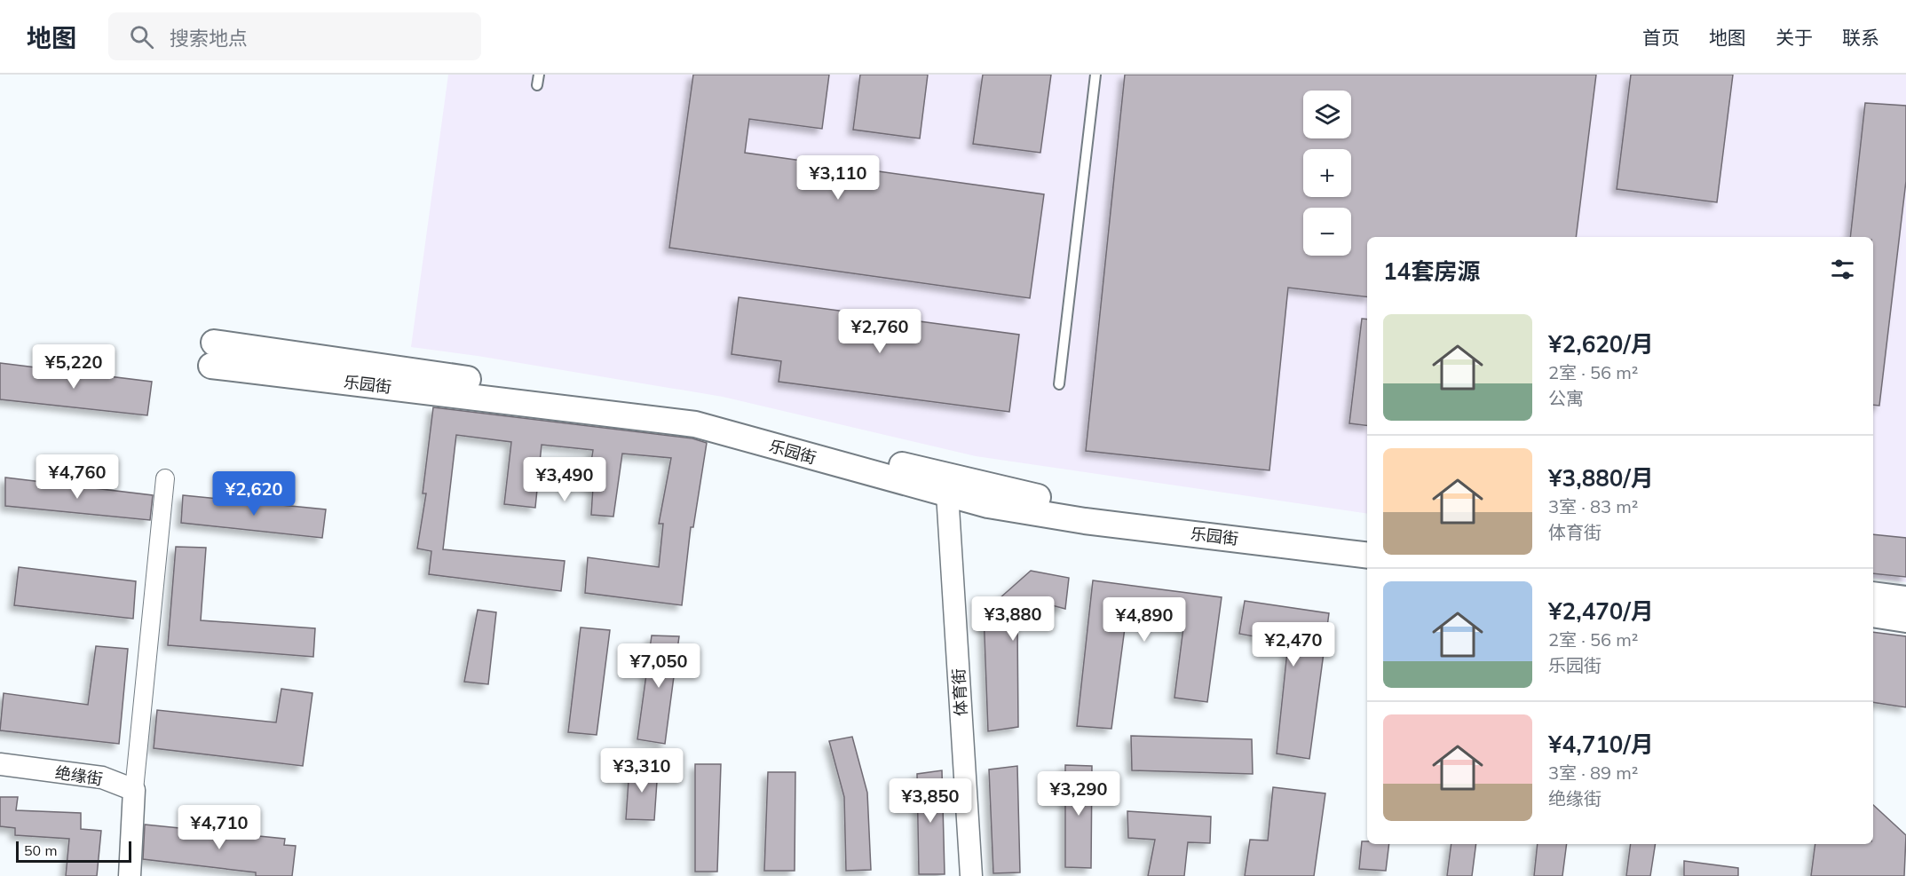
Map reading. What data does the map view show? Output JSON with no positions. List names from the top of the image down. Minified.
{"streets":{"main road":["乐园街"],"street":["体育街","绝缘街"]},"crossings":[["乐园街","体育街"]],"scale_bar":"50 m","page":{"header":"地图","search":"搜索地点","nav":["首页","地图","关于","联系"],"map_buttons":["+","−"],"price":["¥3,110","¥2,760","¥5,220","¥4,760","¥3,490","¥2,620","¥3,880","¥4,890","¥2,470","¥7,050","¥3,310","¥3,290","¥3,850","¥4,710"],"heading":"14套房源","list":[{"name":"¥2,620/月","note":"2室 · 56 m² · 公寓"},{"name":"¥3,880/月","note":"3室 · 83 m² · 体育街"},{"name":"¥2,470/月","note":"2室 · 56 m² · 乐园街"},{"name":"¥4,710/月","note":"3室 · 89 m² · 绝缘街"}],"scale":"50 m"}}
